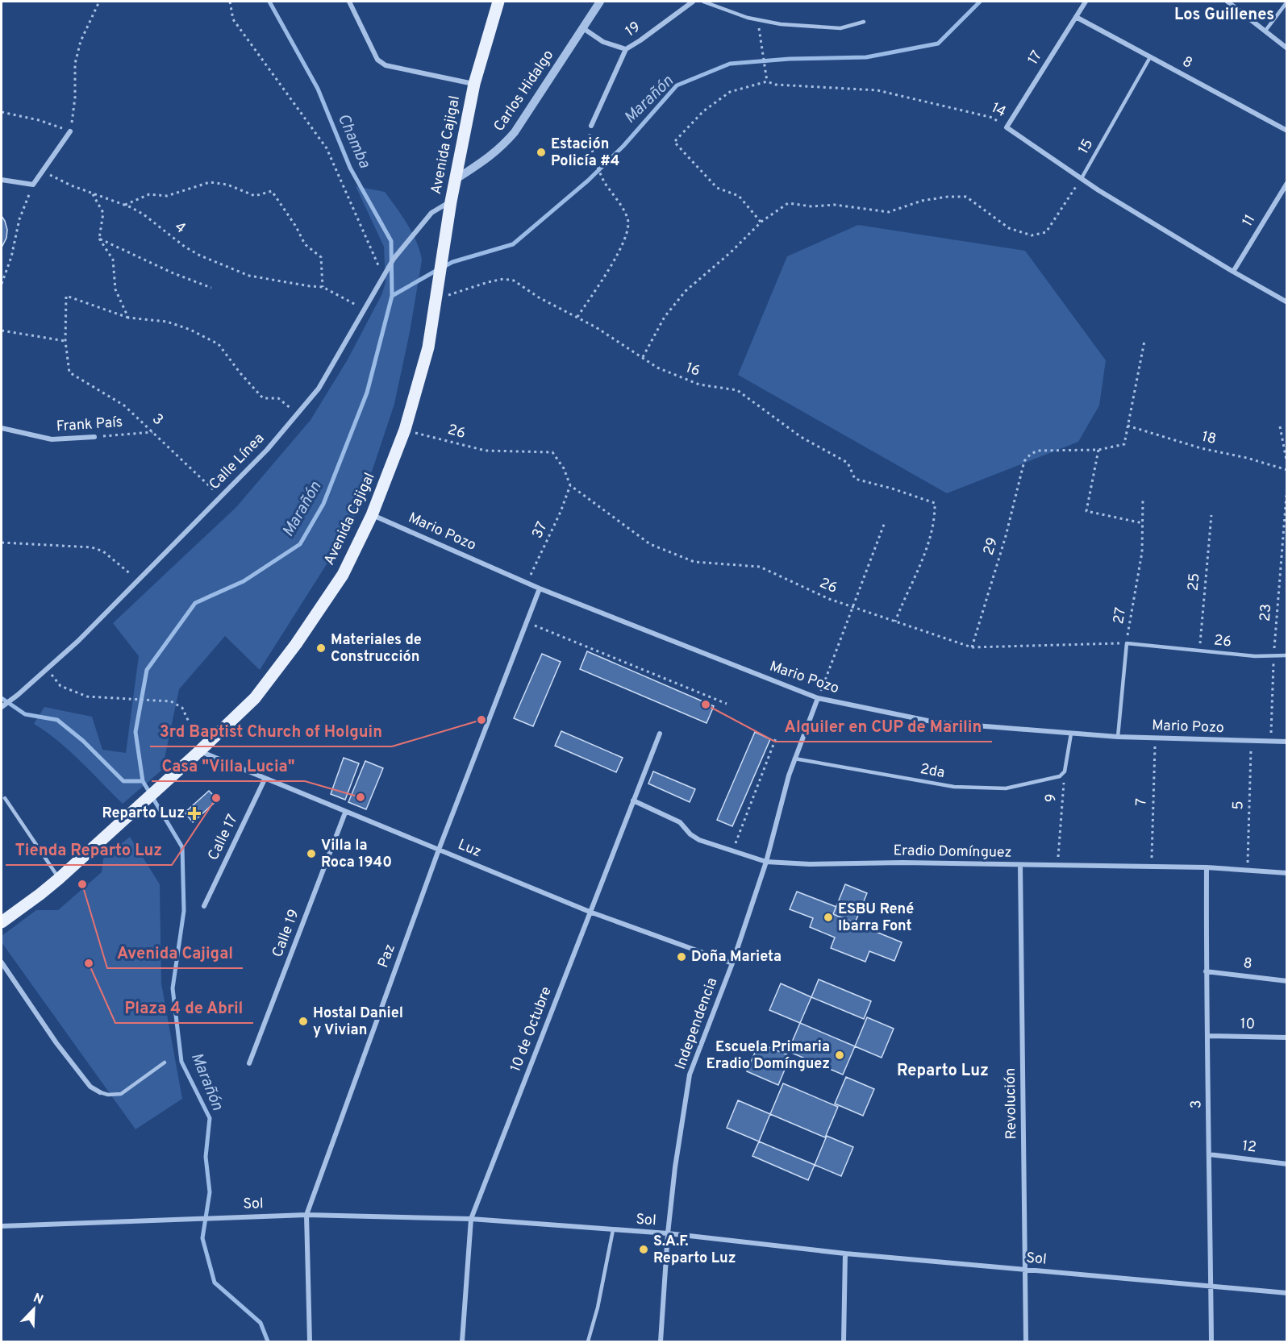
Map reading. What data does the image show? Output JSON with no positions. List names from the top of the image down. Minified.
{"streets":{"main road":["Avenida Cajigal"],"street":["19","17","8","Carlos Hidalgo","14","11","3","Frank País","Calle Línea","Mario Pozo","Calle 17","Luz","Eradio Domínguez","Calle 19","Paz","Independencia","10","10 de Octubre","Revolución","12","Sol"],"lane":["15","26","27","2da"],"path":["4","16","18","37","29","25","23","9","7","5"]},"crossings":[["19","Carlos Hidalgo"],["17","8"],["17","14"],["8","15"],["8","3"],["Carlos Hidalgo","Avenida Cajigal"],["14","15"],["14","11"],["Avenida Cajigal","16"],["Avenida Cajigal","26"],["Avenida Cajigal","Calle Línea"],["Avenida Cajigal","Mario Pozo"],["Avenida Cajigal","Luz"],["16","26"],["3","Frank País"],["3","Calle Línea"],["3","Eradio Domínguez"],["3","10"],["3","12"],["3","Sol"],["26","37"],["26","29"],["26","25"],["26","23"],["26","27"],["37","Mario Pozo"],["Mario Pozo","23"],["Mario Pozo","27"],["Mario Pozo","7"],["Mario Pozo","5"],["Mario Pozo","Paz"],["Mario Pozo","Independencia"],["2da","9"],["2da","Independencia"],["9","Eradio Domínguez"],["7","Eradio Domínguez"],["5","Eradio Domínguez"],["Calle 17","Luz"],["Luz","Calle 19"],["Luz","Paz"],["Luz","Independencia"],["Luz","10 de Octubre"],["Eradio Domínguez","Independencia"],["Eradio Domínguez","10 de Octubre"],["Eradio Domínguez","Revolución"],["Paz","Sol"],["Independencia","Sol"],["10 de Octubre","Sol"],["Revolución","Sol"]],"districts":["Los Guillenes","Reparto Luz"],"water":["Marañón","Chamba"],"places":{"other":["Estación Policía #4","Materiales de Construcción","Alquiler en CUP de Marilin","3rd Baptist Church of Holguin","Casa \"Villa Lucia\"","Tienda Reparto Luz","Villa la Roca 1940","Avenida Cajigal","ESBU René Ibarra Font","Doña Marieta","Plaza 4 de Abril","Hostal Daniel y Vivian","Escuela Primaria Eradio Domínguez","S.A.F. Reparto Luz"],"health":["Reparto Luz"]},"north":"top right"}
